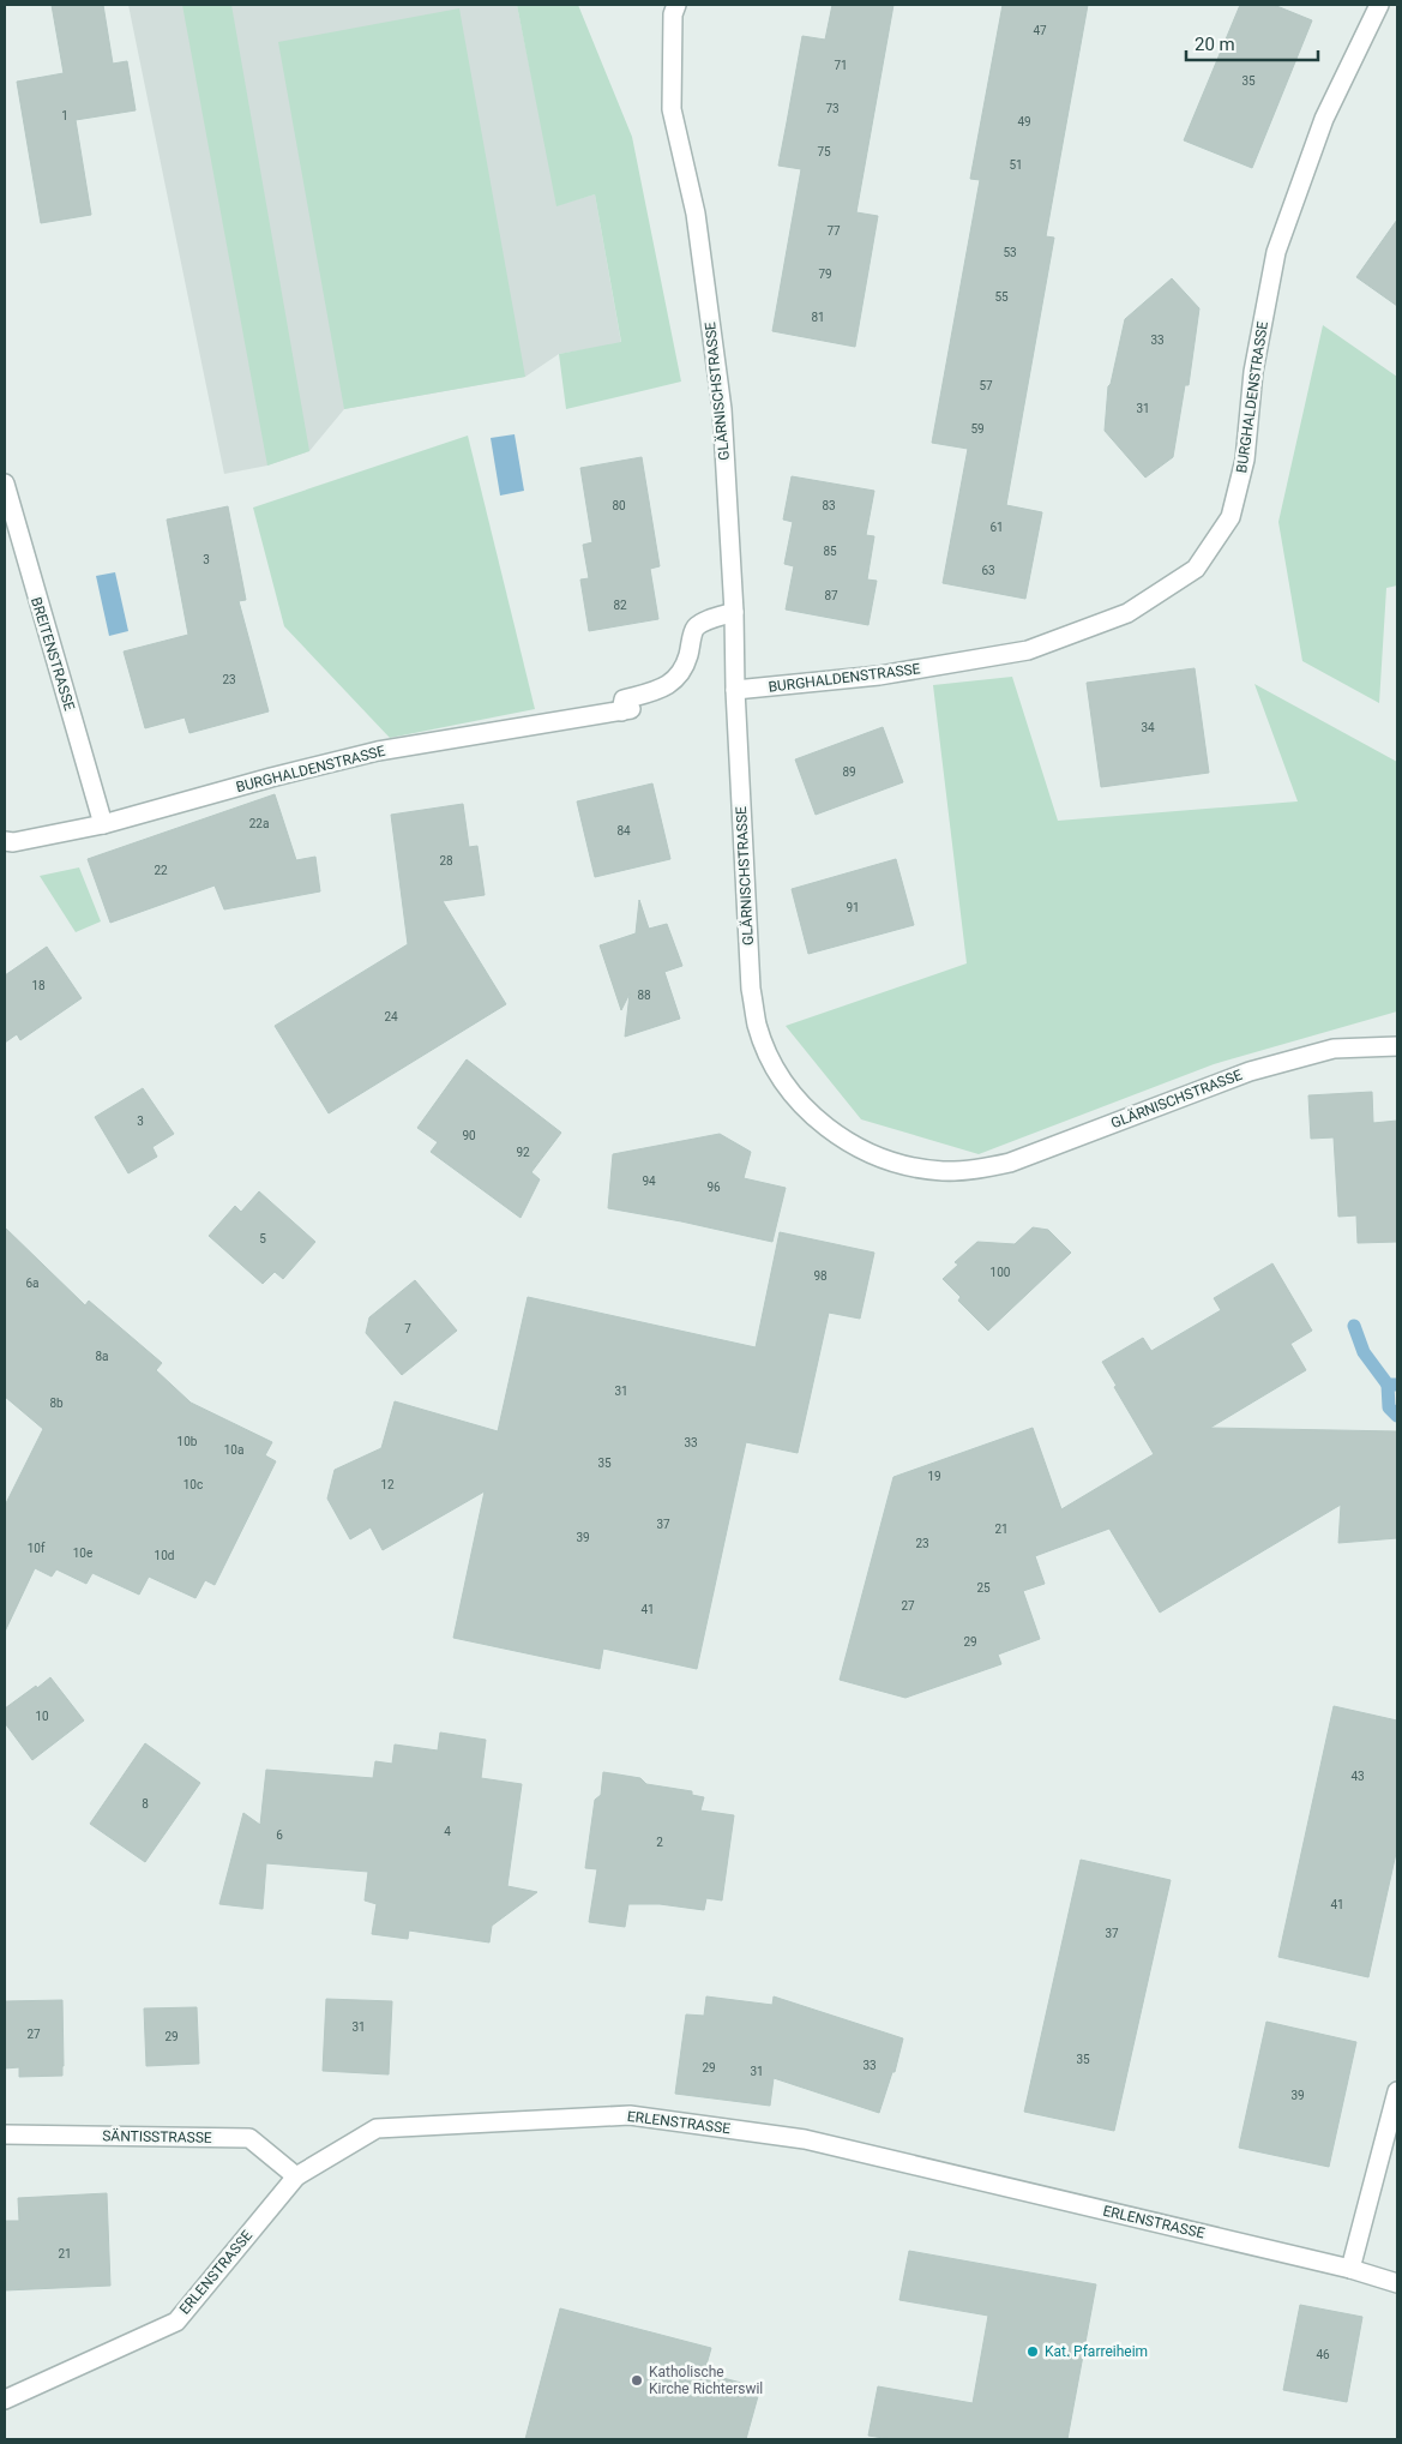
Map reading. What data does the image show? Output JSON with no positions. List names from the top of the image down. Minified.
{"streets":{"street":["GLÄRNISCHSTRASSE","BURGHALDENSTRASSE","BREITENSTRASSE","ERLENSTRASSE","SÄNTISSTRASSE"]},"crossings":[["GLÄRNISCHSTRASSE","BURGHALDENSTRASSE"],["BURGHALDENSTRASSE","BREITENSTRASSE"],["ERLENSTRASSE","SÄNTISSTRASSE"]],"places":["Kat. Pfarreiheim","Katholische Kirche Richterswil"],"house_numbers":["47","71","35","73","1","49","75","51","77","53","79","55","81","33","57","31","59","80","83","61","85","3","63","87","82","23","34","89","22a","84","28","22","91","18","88","24","3","90","92","94","96","5","100","98","6a","7","8a","31","8b","10b","33","10a","35","19","10c","12","37","21","39","23","10f","10e","10d","25","27","41","29","10","43","8","4","6","2","41","37","31","27","29","35","33","29","31","39","21","46"],"scale_bar":"20 m"}
